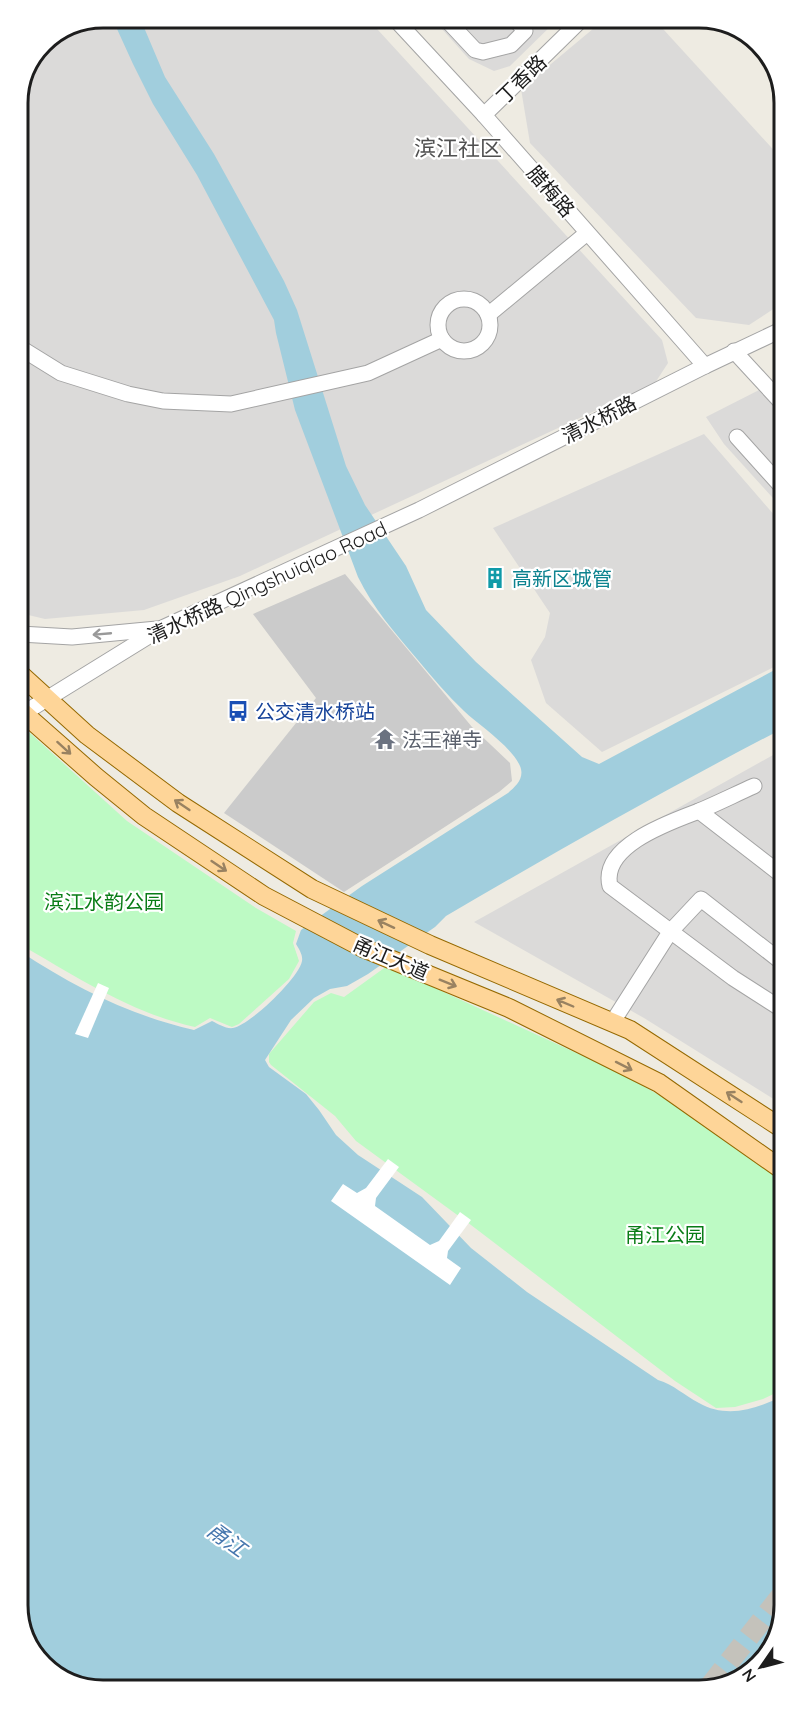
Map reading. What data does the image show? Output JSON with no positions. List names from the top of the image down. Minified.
{"streets":{"main road":["甬江大道"],"street":["丁香路","腊梅路","清水桥路","清水桥路 Qingshuiqiao Road"]},"crossings":[["丁香路","腊梅路"],["腊梅路","清水桥路"],["清水桥路","清水桥路 Qingshuiqiao Road"],["清水桥路 Qingshuiqiao Road","甬江大道"]],"districts":["滨江社区"],"water":["甬江"],"parks":["滨江水韵公园","甬江公园"],"places":{"building":["高新区城管"],"bus stop":["公交清水桥站"],"temple":["法王禅寺"]},"north":"bottom left"}
